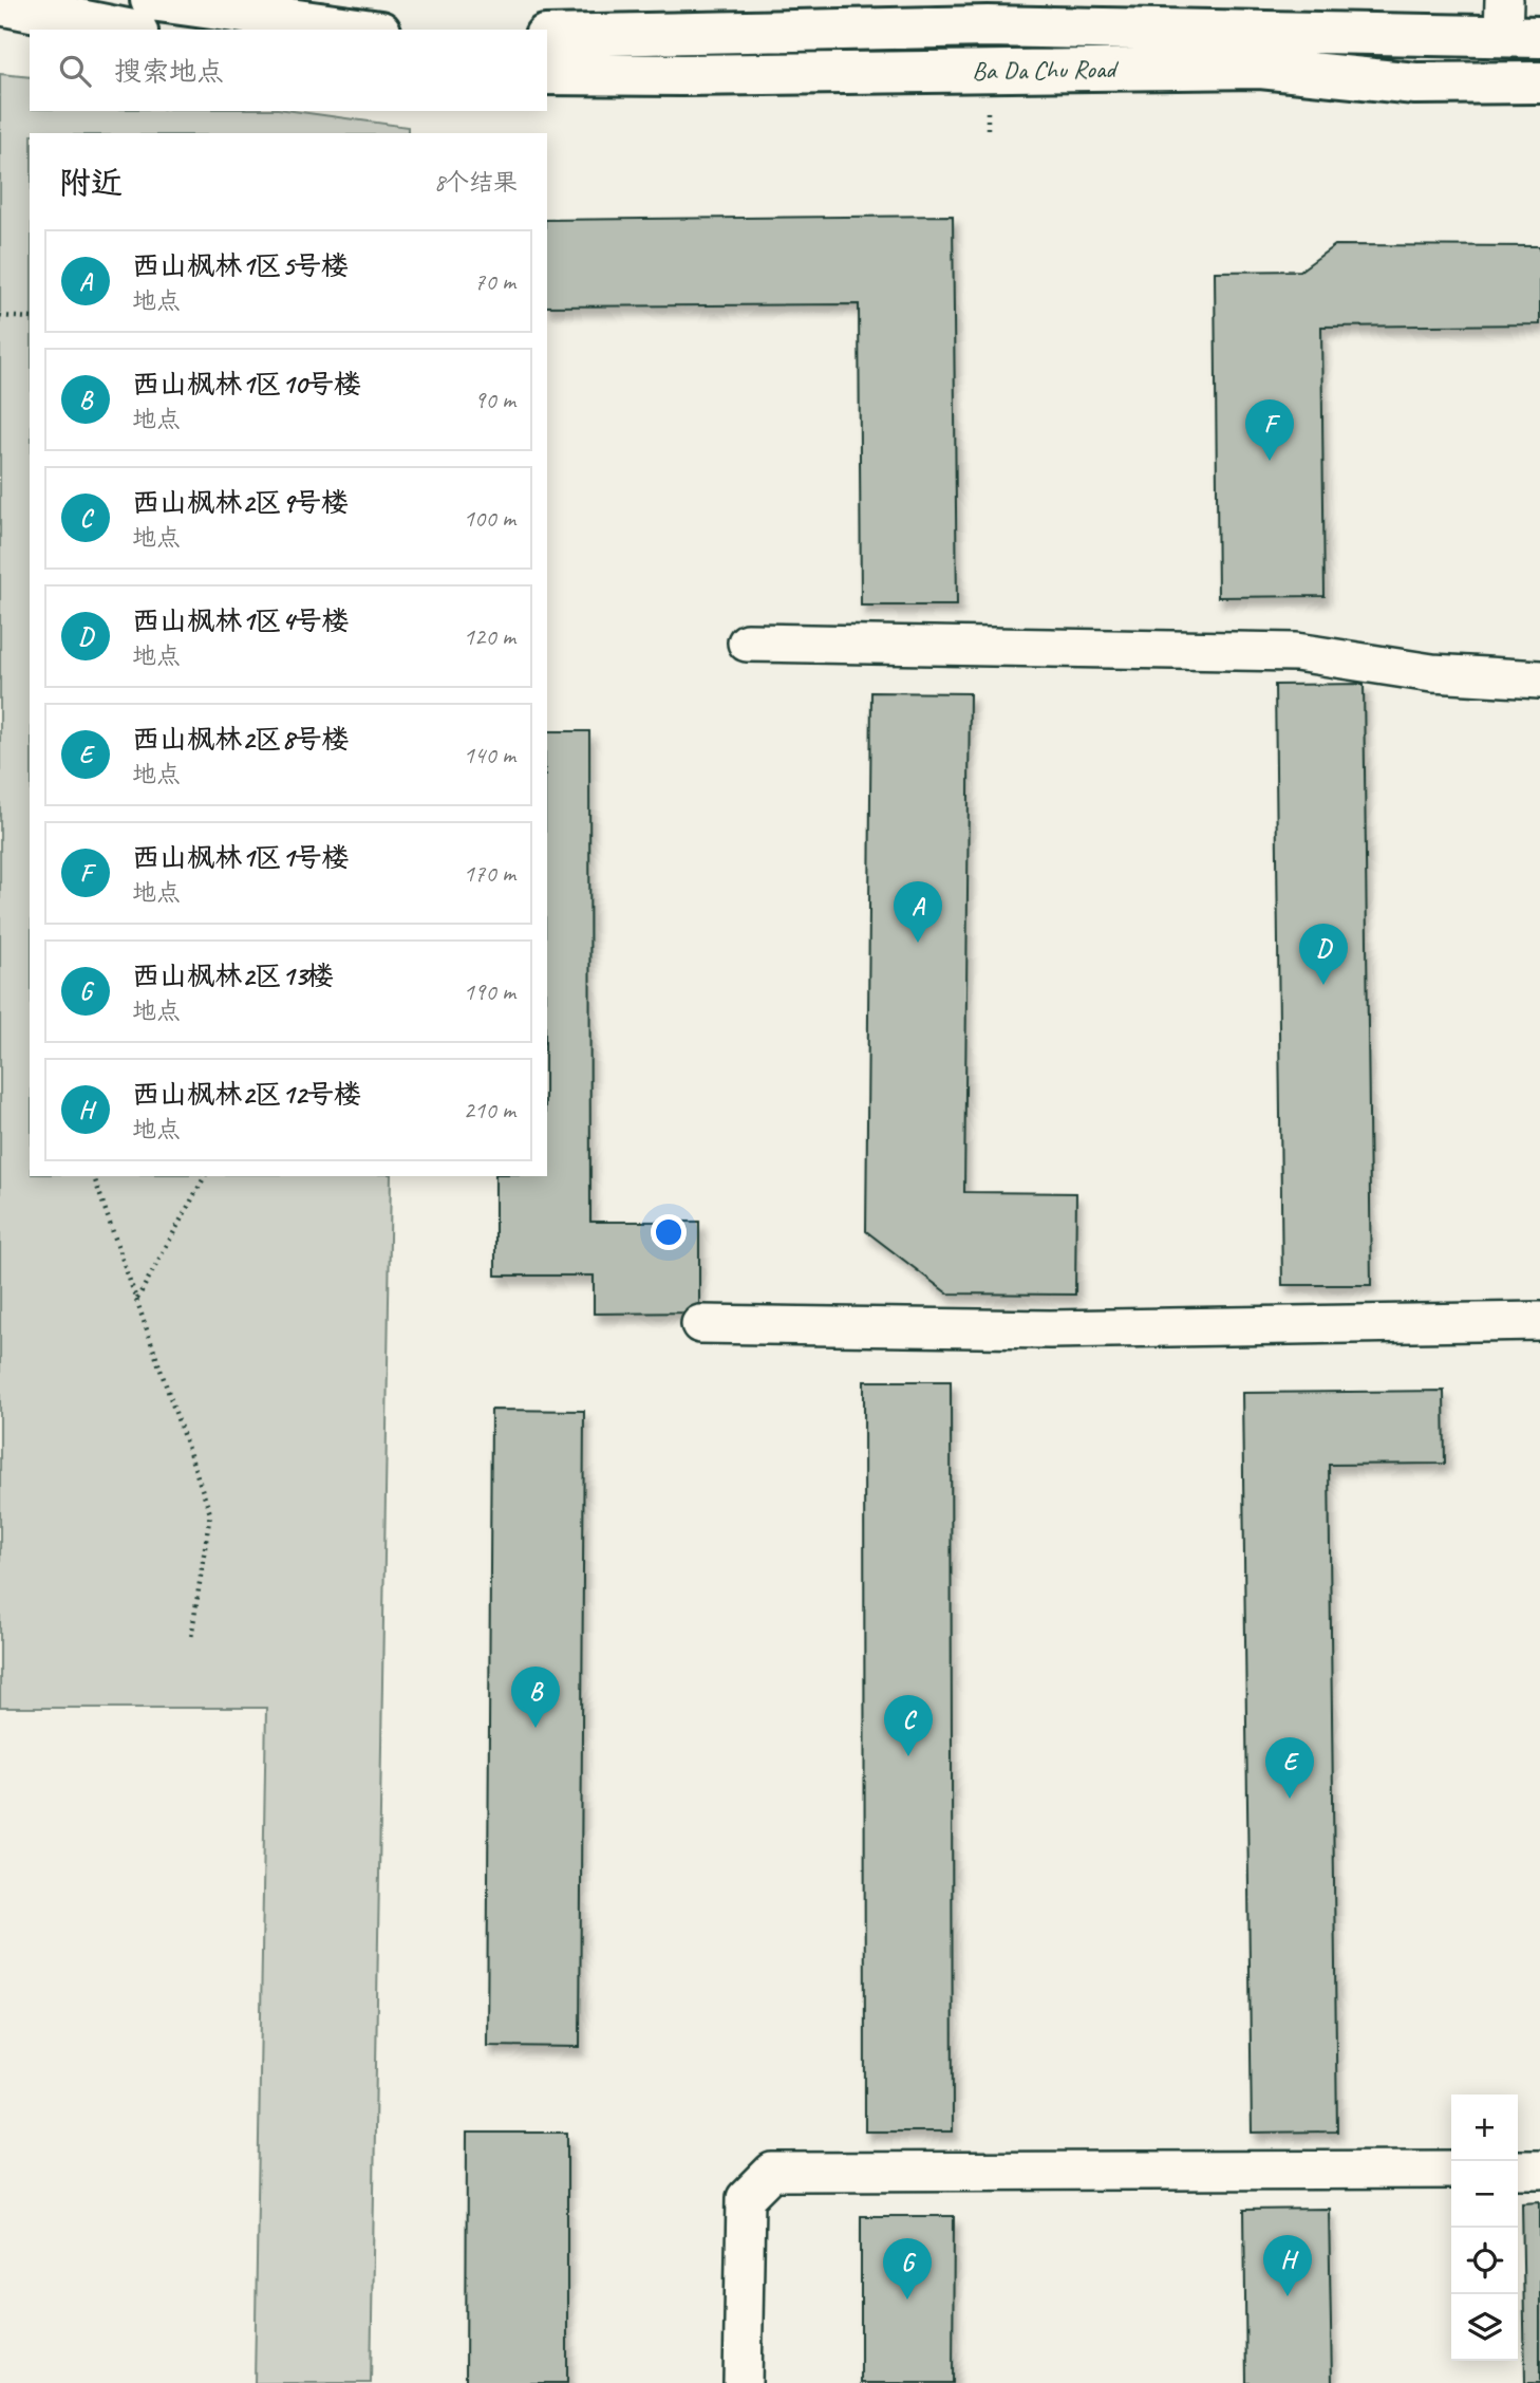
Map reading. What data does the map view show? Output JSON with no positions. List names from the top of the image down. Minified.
{"streets":{"street":["Ba Da Chu Road"]},"page":{"search":"搜索地点","heading":["附近","8个结果"],"list":[{"mark":"A","name":"西山枫林1区5号楼","note":"地点","value":"70 m"},{"mark":"B","name":"西山枫林1区10号楼","note":"地点","value":"90 m"},{"mark":"C","name":"西山枫林2区9号楼","note":"地点","value":"100 m"},{"mark":"D","name":"西山枫林1区4号楼","note":"地点","value":"120 m"},{"mark":"E","name":"西山枫林2区8号楼","note":"地点","value":"140 m"},{"mark":"F","name":"西山枫林1区1号楼","note":"地点","value":"170 m"},{"mark":"G","name":"西山枫林2区13楼","note":"地点","value":"190 m"},{"mark":"H","name":"西山枫林2区12号楼","note":"地点","value":"210 m"}],"pins":["F","A","D","B","C","E","H","G"],"map_buttons":["+","−"]}}
